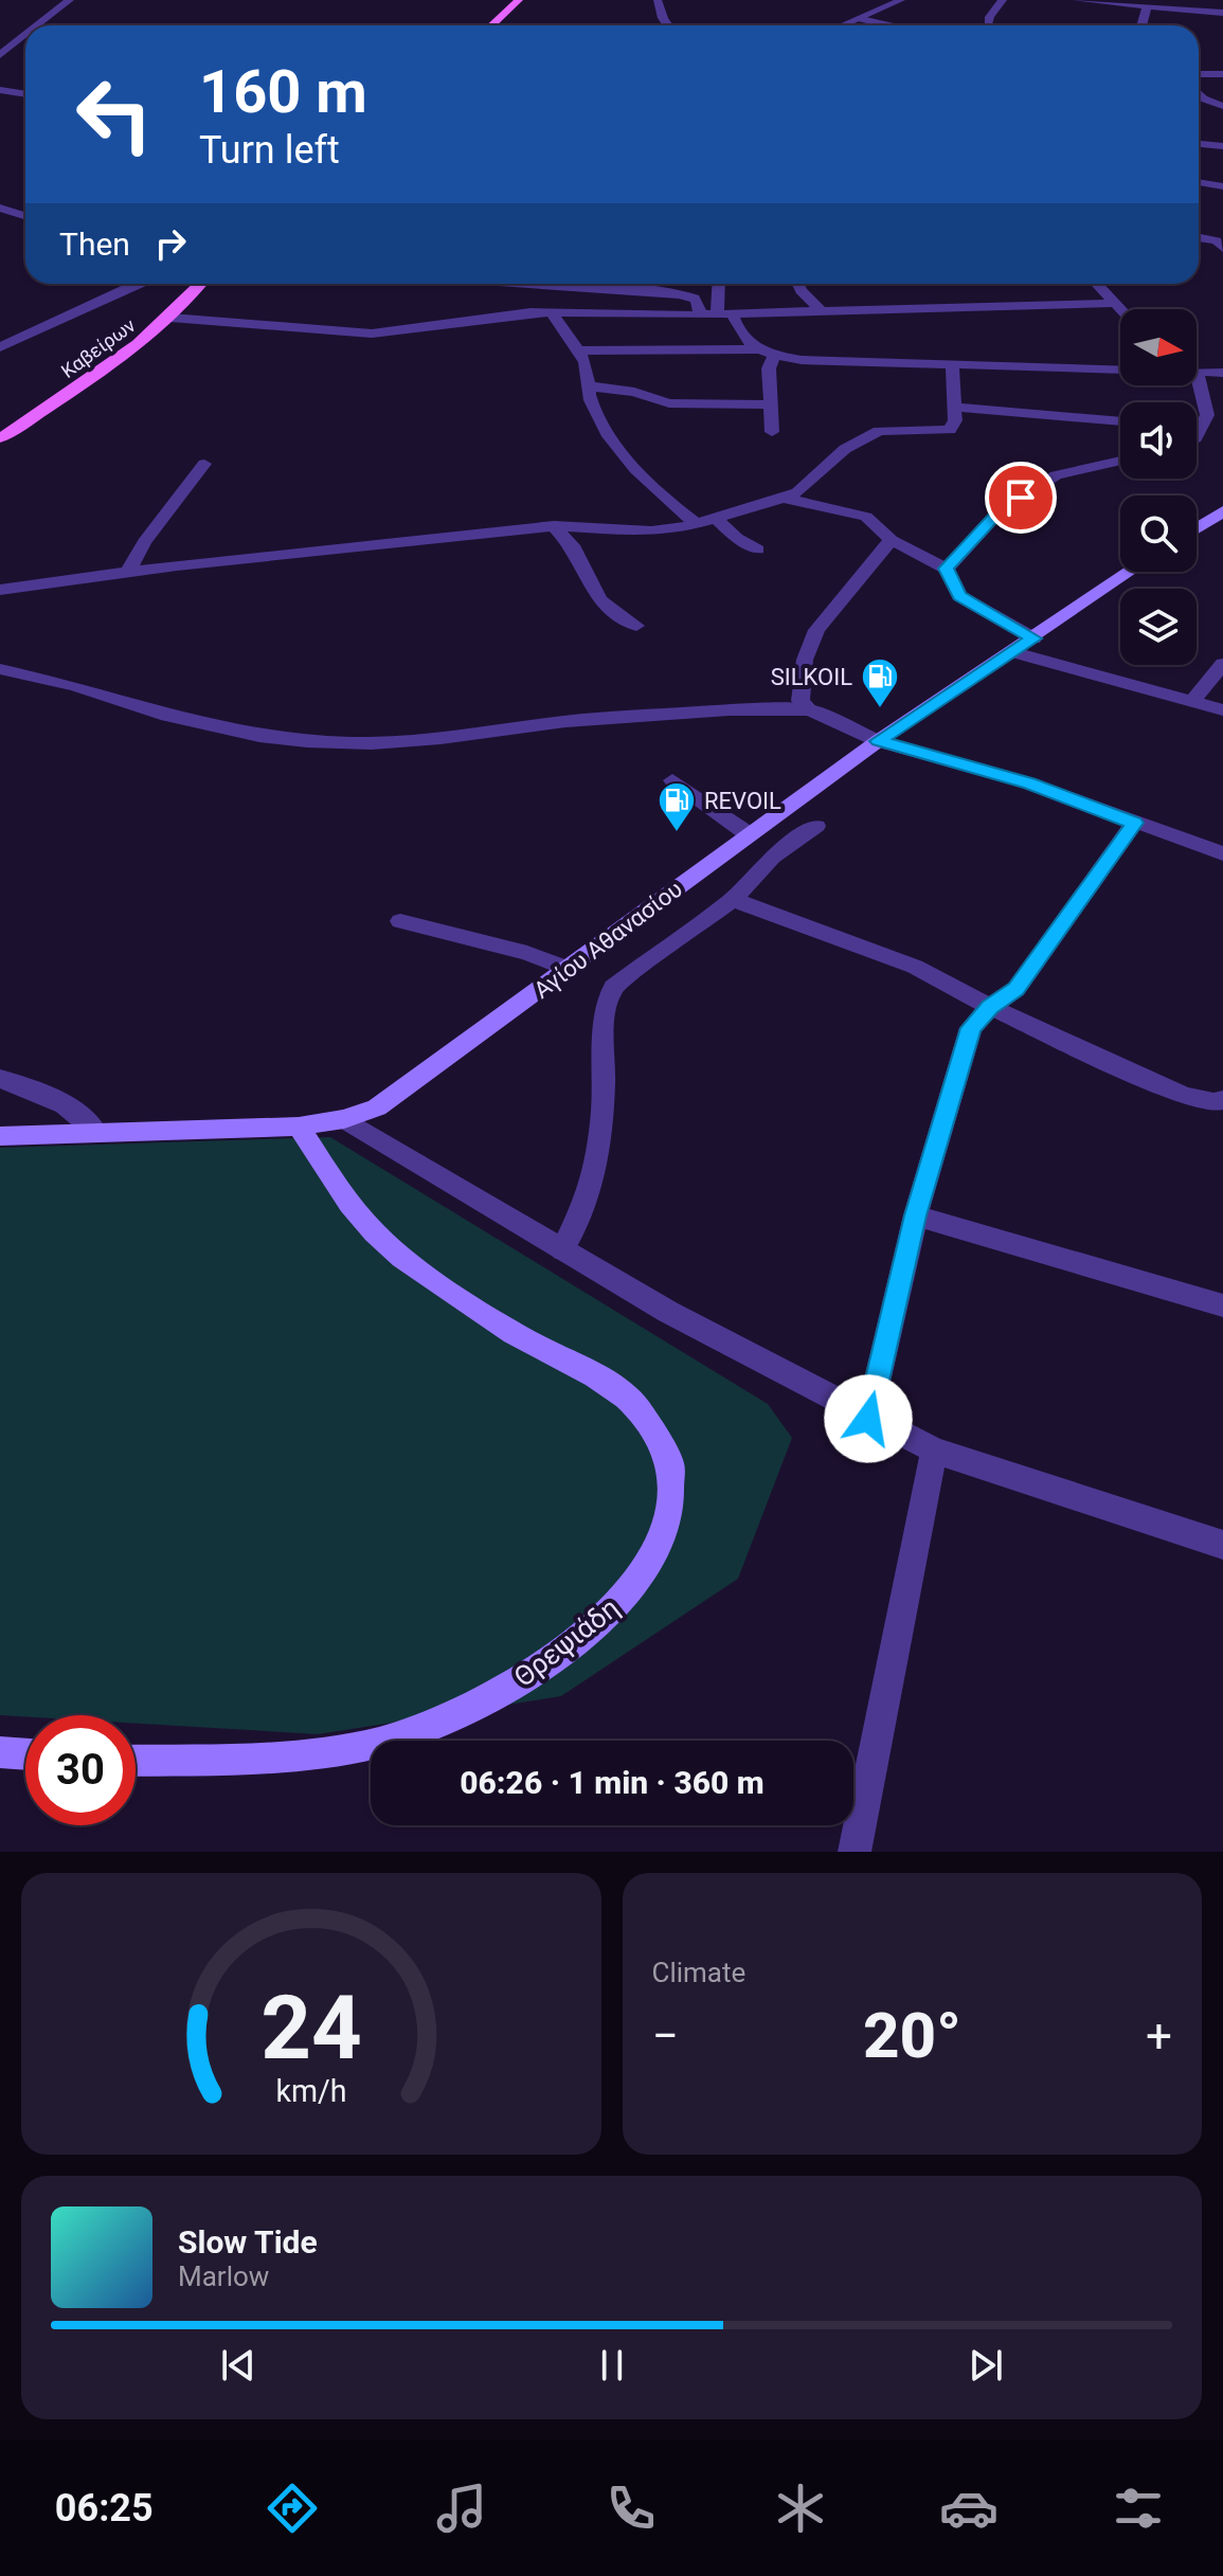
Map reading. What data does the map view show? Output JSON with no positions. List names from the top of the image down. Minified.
{"streets":{"main road":["Καβείρων","Αγίου Αθανασίου","Θρεψιάδη"]},"crossings":[["Αγίου Αθανασίου","Θρεψιάδη"]],"places":{"fuel station":["SILKOIL","REVOIL"]},"north":"right","page":{"turn":["160 m","Turn left"],"then":"Then","limit":"30","trip":"06:26 · 1 min · 360 m","tile":"Climate","heat":["−","20°","+"],"song":["Slow Tide","Marlow"],"tabs":"06:25","gauge":["24","km/h"]}}
